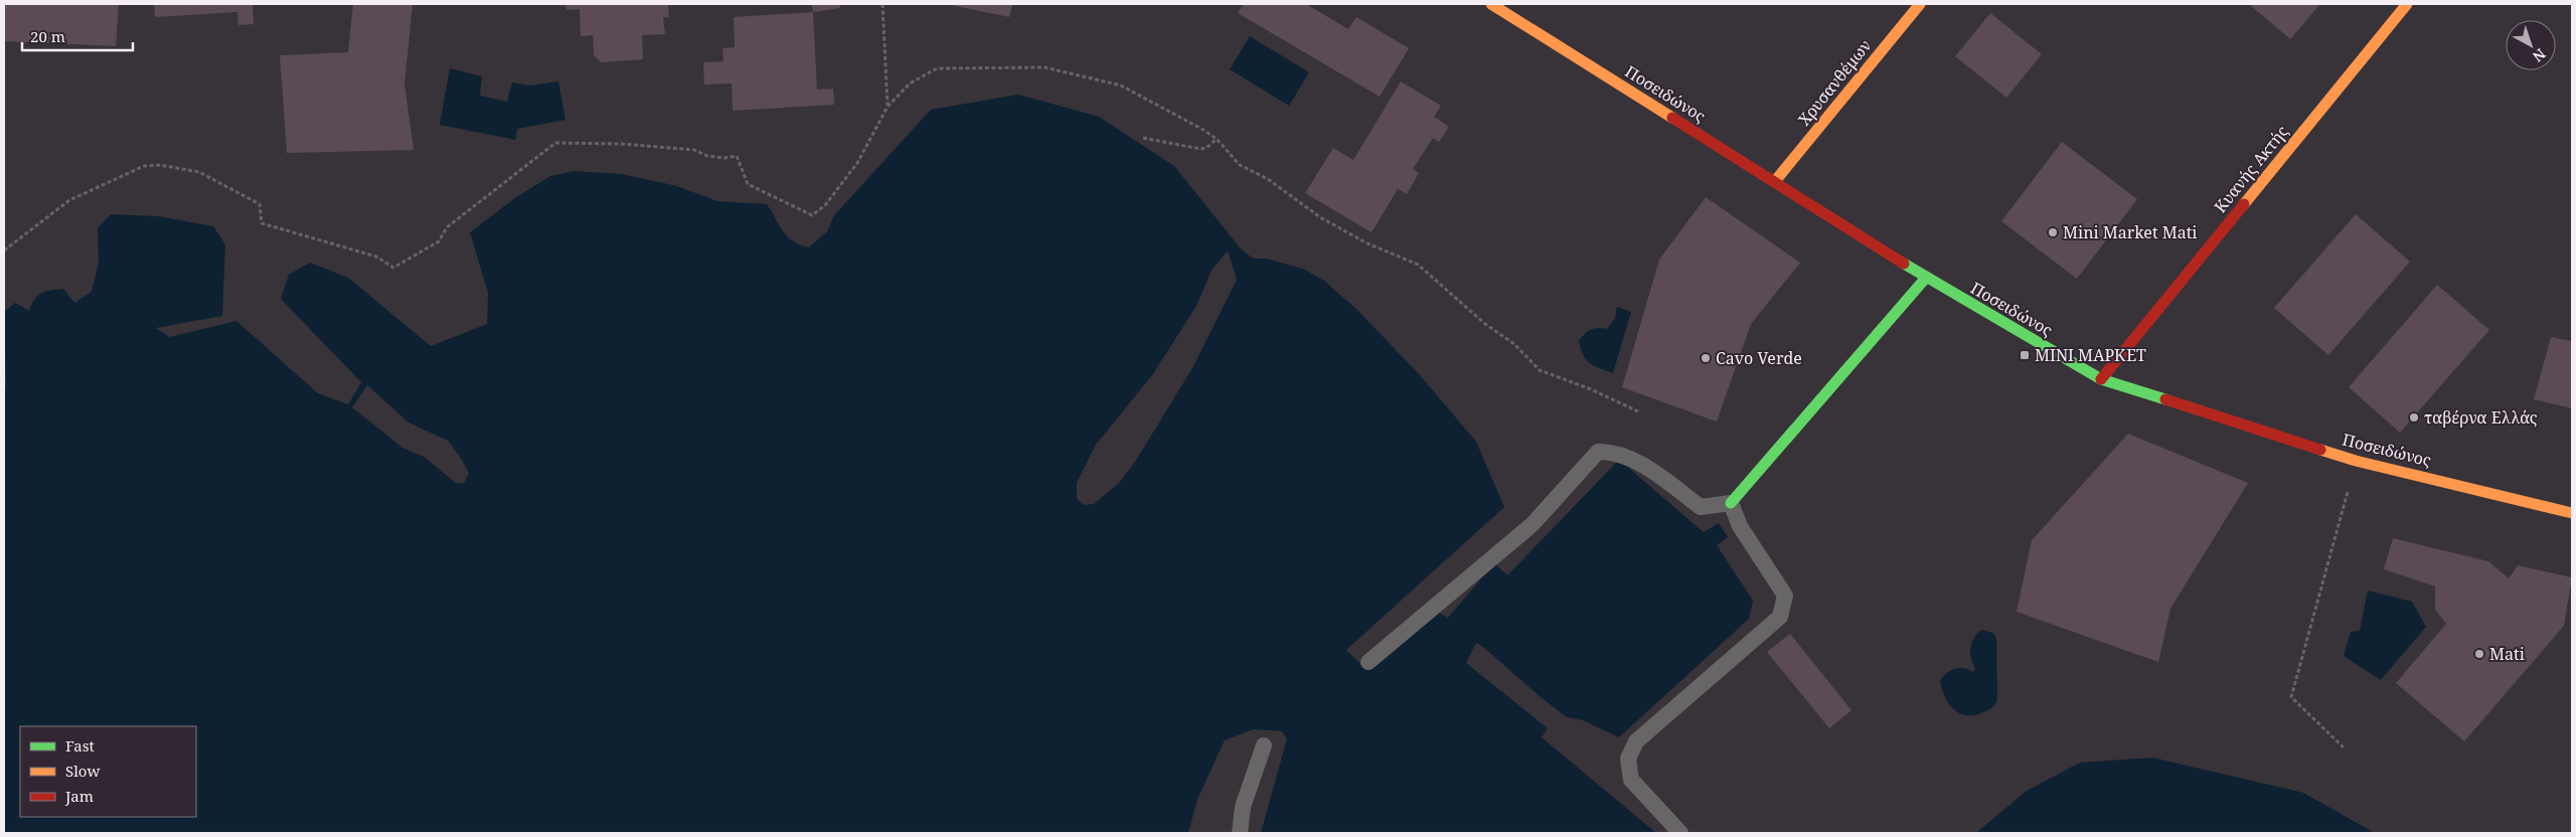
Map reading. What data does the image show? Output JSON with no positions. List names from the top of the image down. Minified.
{"streets":{"street":["Χρυσανθέμων","Ποσειδώνος","Κυανής Ακτής"]},"crossings":[["Χρυσανθέμων","Ποσειδώνος"],["Ποσειδώνος","Κυανής Ακτής"]],"places":{"other":["Mini Market Mati","Cavo Verde","ταβέρνα Ελλάς","Mati"],"transit":["ΜΙΝΙ ΜΑΡΚΕΤ"]},"legend":["Fast","Slow","Jam"],"scale_bar":"20 m","north":"bottom right"}
